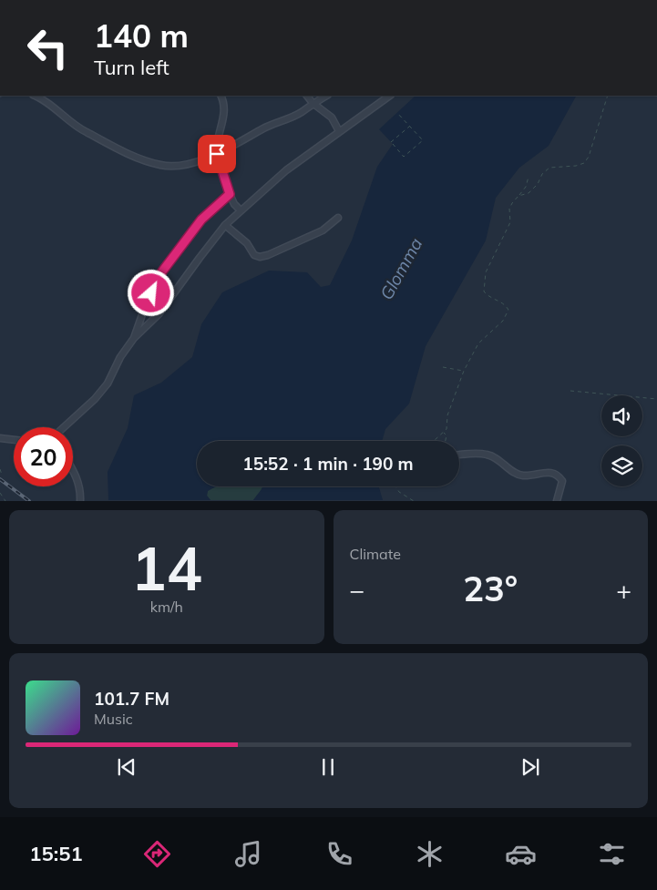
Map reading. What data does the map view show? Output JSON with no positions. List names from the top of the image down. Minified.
{"water":["Glomma"],"page":{"turn":["140 m","Turn left"],"limit":"20","trip":"15:52 · 1 min · 190 m","tile":[["14","km/h"],"Climate"],"heat":["−","23°","+"],"song":["101.7 FM","Music"],"tabs":"15:51"}}
